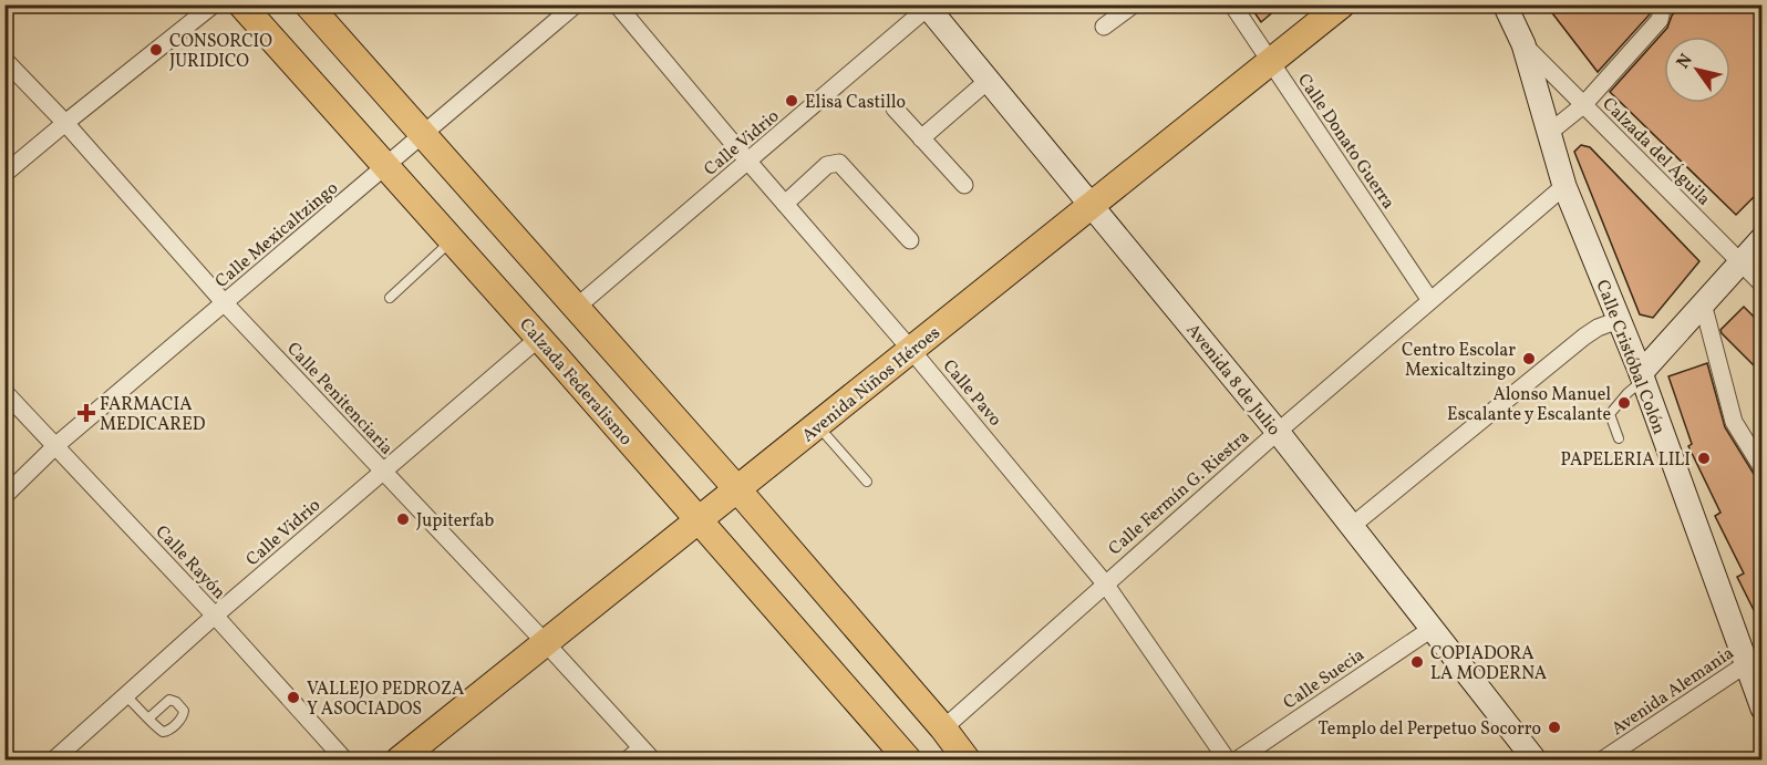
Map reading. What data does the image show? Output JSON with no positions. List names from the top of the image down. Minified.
{"streets":{"main road":["Calzada Federalismo","Avenida Niños Héroes"],"street":["Calle Donato Guerra","Calle Vidrio","Calzada del Águila","Calle Mexicaltzingo","Calle Cristóbal Colón","Avenida 8 de Julio","Calle Pavo","Calle Penitenciaria","Calle Fermín G. Riestra","Calle Rayón","Calle Suecia","Avenida Alemania"]},"crossings":[["Calle Donato Guerra","Avenida Niños Héroes"],["Calle Donato Guerra","Calle Fermín G. Riestra"],["Calle Vidrio","Avenida 8 de Julio"],["Calle Vidrio","Calzada Federalismo"],["Calle Vidrio","Calle Pavo"],["Calle Vidrio","Calle Penitenciaria"],["Calle Vidrio","Calle Rayón"],["Calzada del Águila","Calle Cristóbal Colón"],["Calle Mexicaltzingo","Calzada Federalismo"],["Calle Mexicaltzingo","Calle Penitenciaria"],["Calle Mexicaltzingo","Calle Rayón"],["Calle Cristóbal Colón","Calle Fermín G. Riestra"],["Calle Cristóbal Colón","Avenida Alemania"],["Avenida 8 de Julio","Avenida Niños Héroes"],["Avenida 8 de Julio","Calle Fermín G. Riestra"],["Avenida 8 de Julio","Calle Suecia"],["Calzada Federalismo","Avenida Niños Héroes"],["Avenida Niños Héroes","Calle Pavo"],["Avenida Niños Héroes","Calle Penitenciaria"],["Calle Pavo","Calle Fermín G. Riestra"]],"places":{"other":["CONSORCIO JURIDICO","Elisa Castillo","Centro Escolar Mexicaltzingo","Alonso Manuel Escalante y Escalante","PAPELERIA LILI","Jupiterfab","COPIADORA LA MODERNA","VALLEJO PEDROZA Y ASOCIADOS","Templo del Perpetuo Socorro"],"health":["FARMACIA MEDICARED"]},"north":"top left"}
